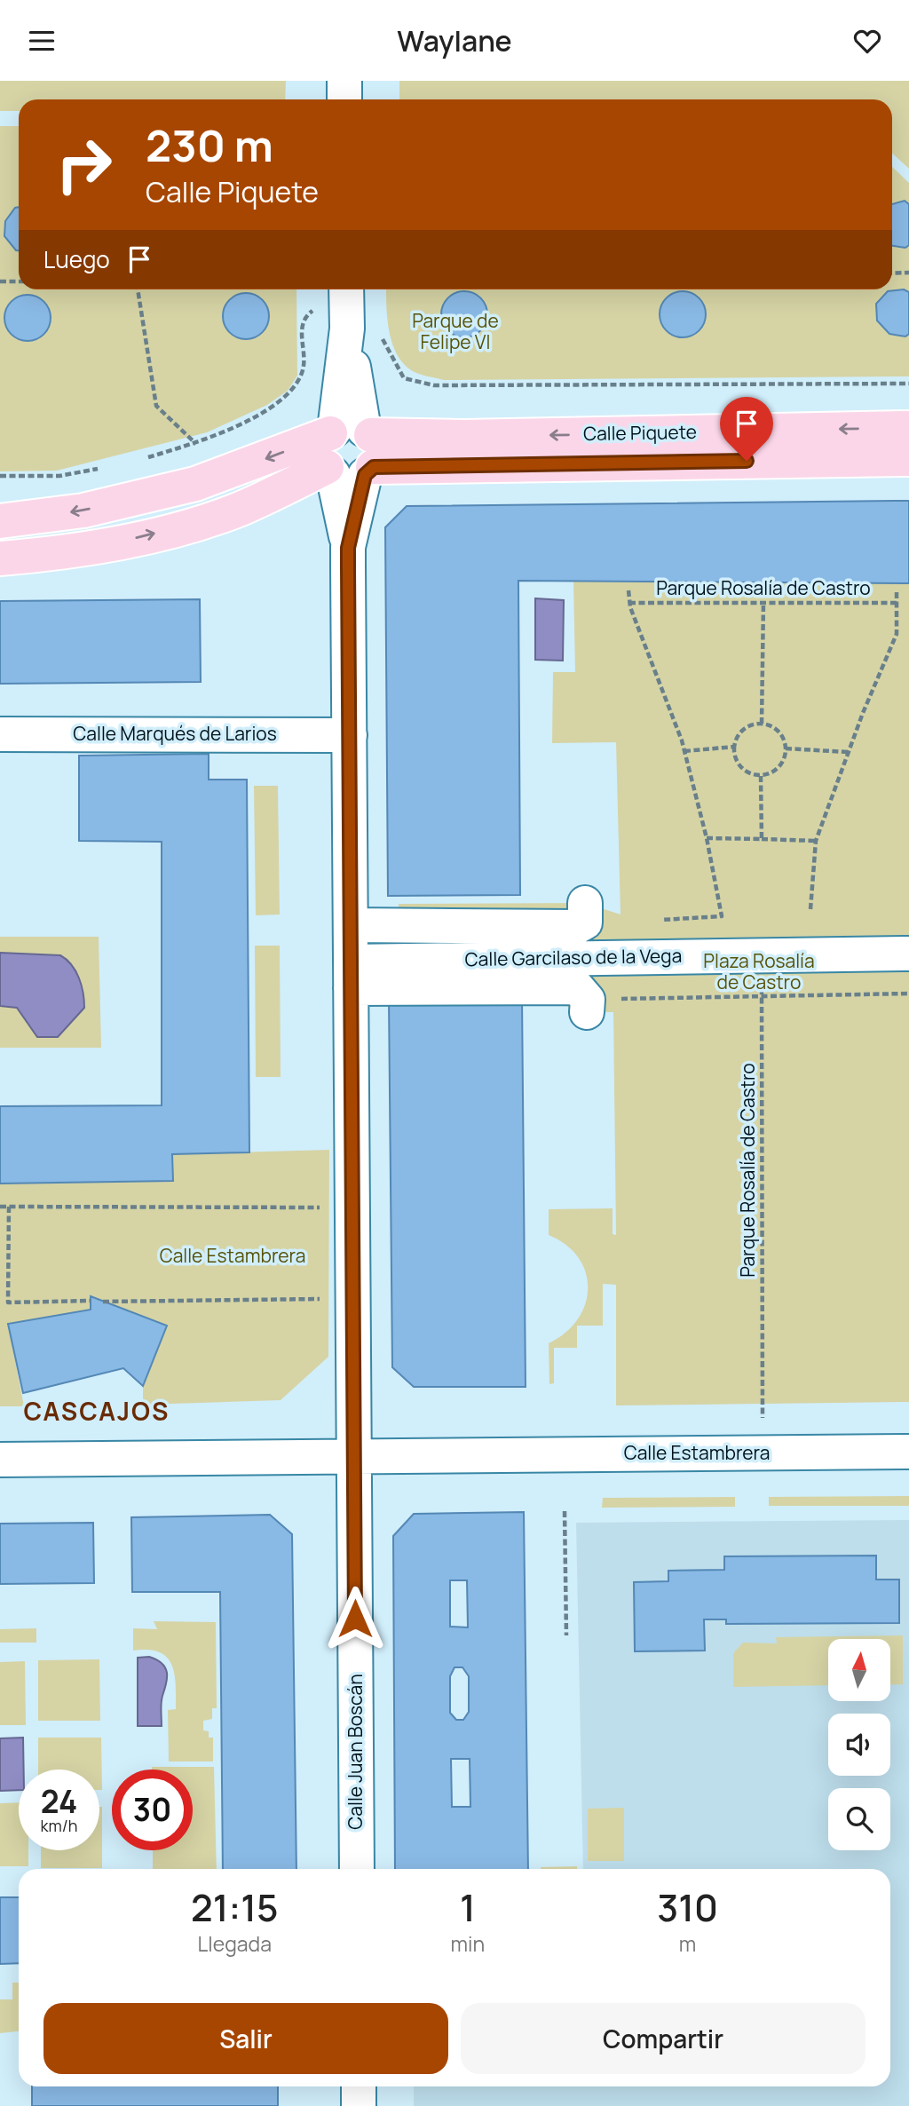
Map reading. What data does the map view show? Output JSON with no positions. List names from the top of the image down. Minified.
{"streets":{"main road":["Calle Piquete"],"street":["Calle Marqués de Larios","Calle Garcilaso de la Vega","Calle Estambrera","Calle Juan Boscán"],"path":["Parque Rosalía de Castro"]},"crossings":[["Calle Piquete","Calle Juan Boscán"],["Parque Rosalía de Castro","Calle Garcilaso de la Vega"],["Calle Marqués de Larios","Calle Juan Boscán"],["Calle Garcilaso de la Vega","Calle Juan Boscán"],["Calle Estambrera","Calle Juan Boscán"]],"districts":["CASCAJOS"],"parks":["Parque de Felipe VI","Plaza Rosalía de Castro","Calle Estambrera"],"north":"top","page":{"header":"Waylane","turn":["230 m","Calle Piquete"],"then":"Luego","speed":"24 km/h","limit":"30","eta":["21:15","Llegada","1","min","310","m"],"buttons":["Salir","Compartir"]}}
